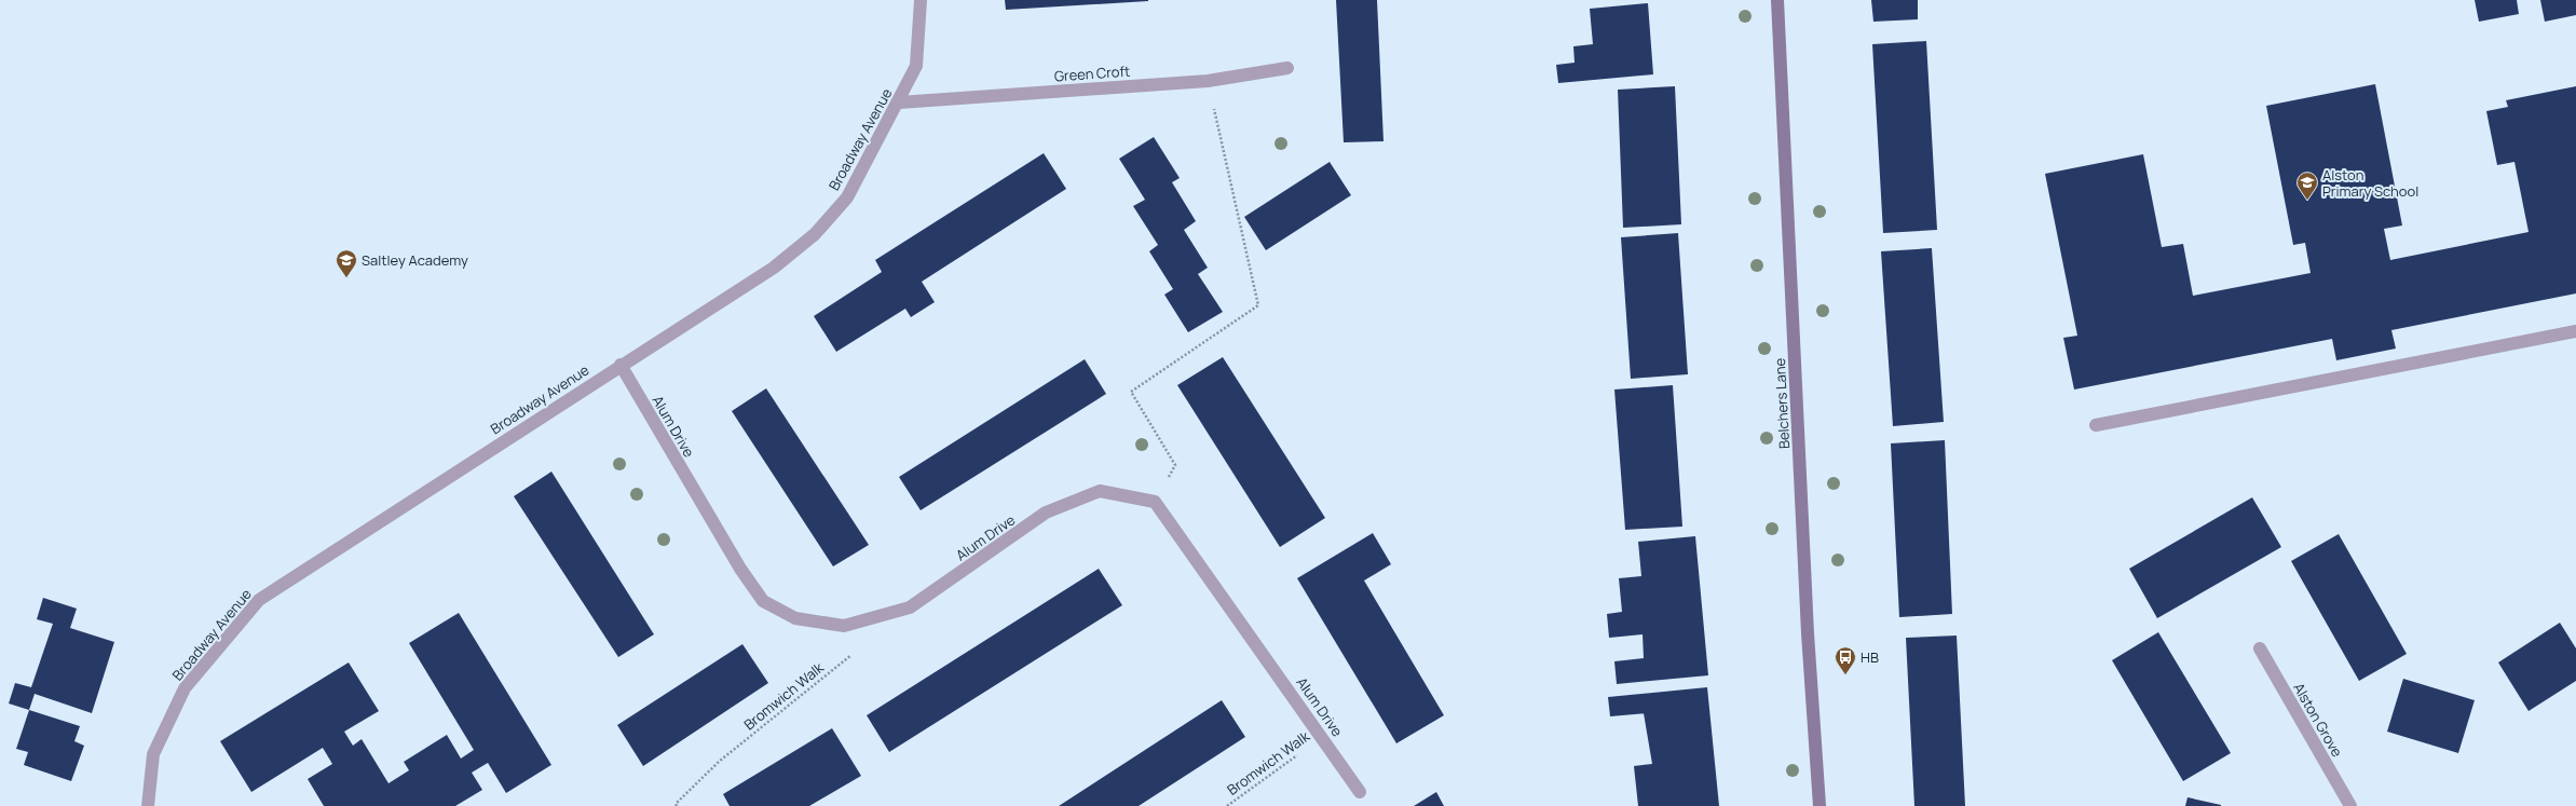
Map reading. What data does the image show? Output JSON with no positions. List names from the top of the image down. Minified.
{"streets":{"street":["Green Croft","Broadway Avenue","Belchers Lane","Alum Drive","Alston Grove"],"path":["Bromwich Walk"]},"crossings":[["Green Croft","Broadway Avenue"],["Broadway Avenue","Alum Drive"],["Alum Drive","Bromwich Walk"]],"places":{"school or university":["Alston Primary School","Saltley Academy"],"bus stop":["HB"]}}
